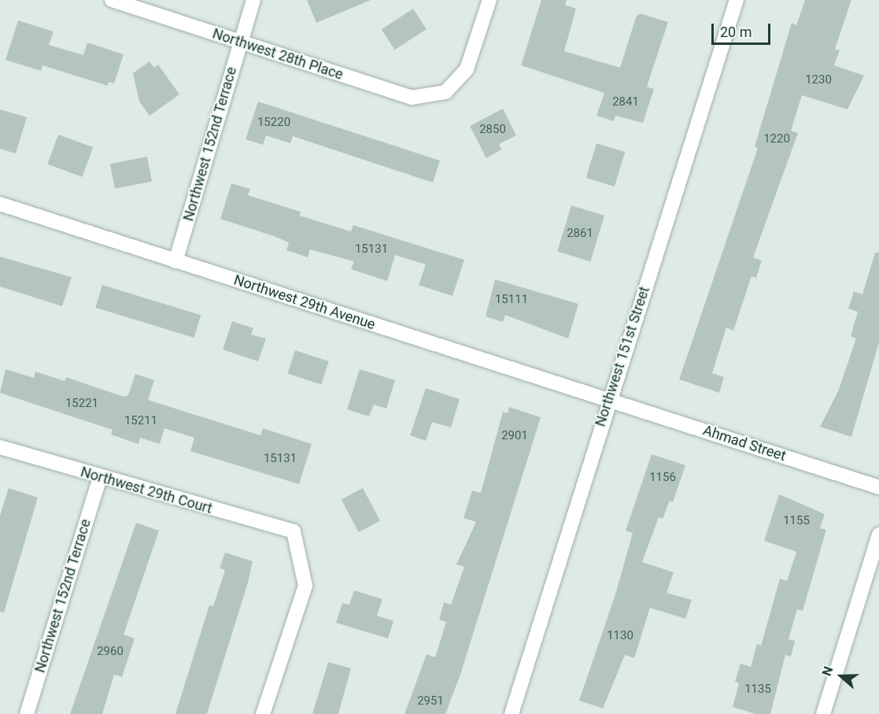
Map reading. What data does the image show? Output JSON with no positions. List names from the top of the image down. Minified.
{"streets":{"street":["Northwest 28th Place","Northwest 152nd Terrace","Northwest 29th Avenue","Northwest 151st Street","Ahmad Street","Northwest 29th Court"]},"crossings":[["Northwest 28th Place","Northwest 152nd Terrace"],["Northwest 152nd Terrace","Northwest 29th Avenue"],["Northwest 152nd Terrace","Northwest 29th Court"],["Northwest 29th Avenue","Northwest 151st Street"],["Northwest 29th Avenue","Ahmad Street"],["Northwest 151st Street","Ahmad Street"]],"house_numbers":["1230","2841","15220","2850","1220","2861","15131","15111","15221","15211","2901","15131","1156","1155","1130","2960","1135","2951"],"scale_bar":"20 m","north":"left"}
